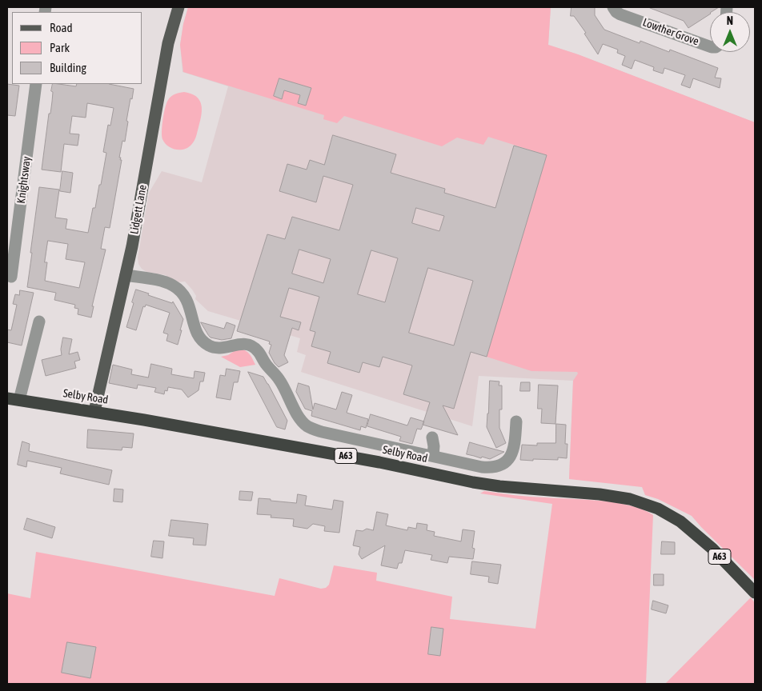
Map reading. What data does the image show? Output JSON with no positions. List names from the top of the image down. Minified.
{"streets":{"highway":["Selby Road","A63"],"main road":["Lidgett Lane"],"street":["Lowther Grove","Knightsway"]},"crossings":[["Lidgett Lane","Selby Road"]],"legend":["Road","Park","Building"],"north":"top"}
